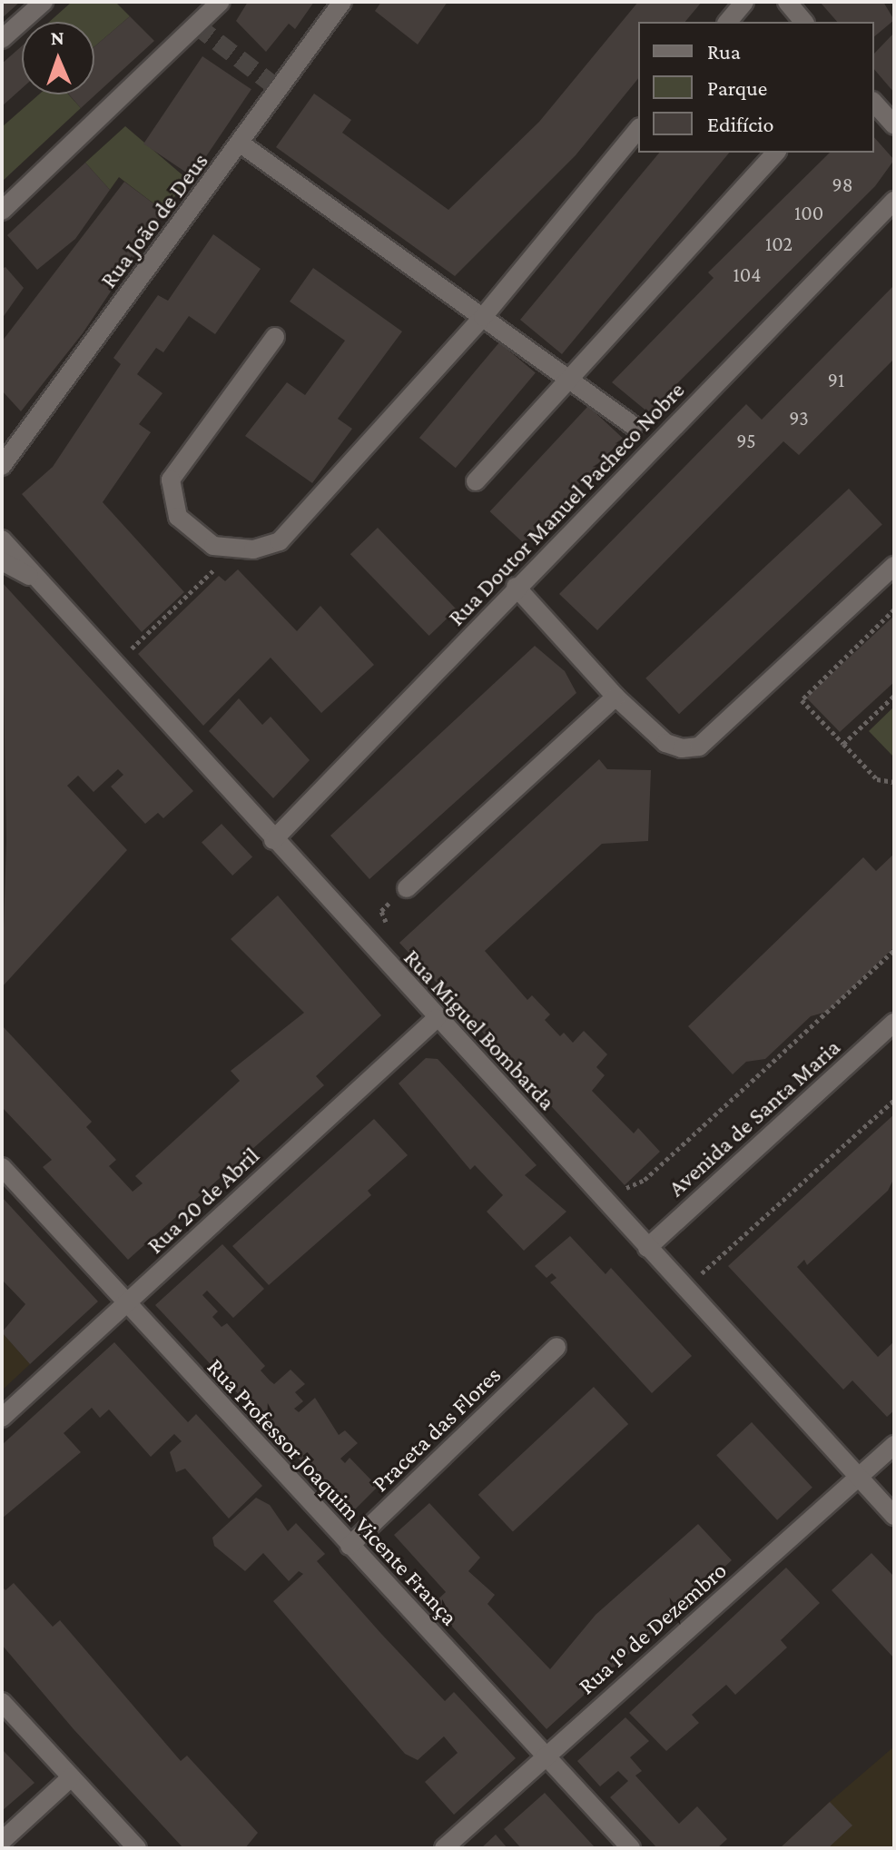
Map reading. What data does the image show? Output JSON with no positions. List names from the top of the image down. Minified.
{"streets":{"street":["Rua João de Deus","Rua Doutor Manuel Pacheco Nobre","Rua Miguel Bombarda","Avenida de Santa Maria","Rua 20 de Abril","Praceta das Flores","Rua Professor Joaquim Vicente França","Rua 1º de Dezembro"]},"crossings":[["Rua Doutor Manuel Pacheco Nobre","Rua Miguel Bombarda"],["Rua Miguel Bombarda","Avenida de Santa Maria"],["Rua Miguel Bombarda","Rua 20 de Abril"],["Rua Miguel Bombarda","Rua 1º de Dezembro"],["Rua 20 de Abril","Rua Professor Joaquim Vicente França"],["Praceta das Flores","Rua Professor Joaquim Vicente França"],["Rua Professor Joaquim Vicente França","Rua 1º de Dezembro"]],"house_numbers":["98","100","102","104","91","93","95"],"legend":["Rua","Parque","Edifício"],"north":"top"}
